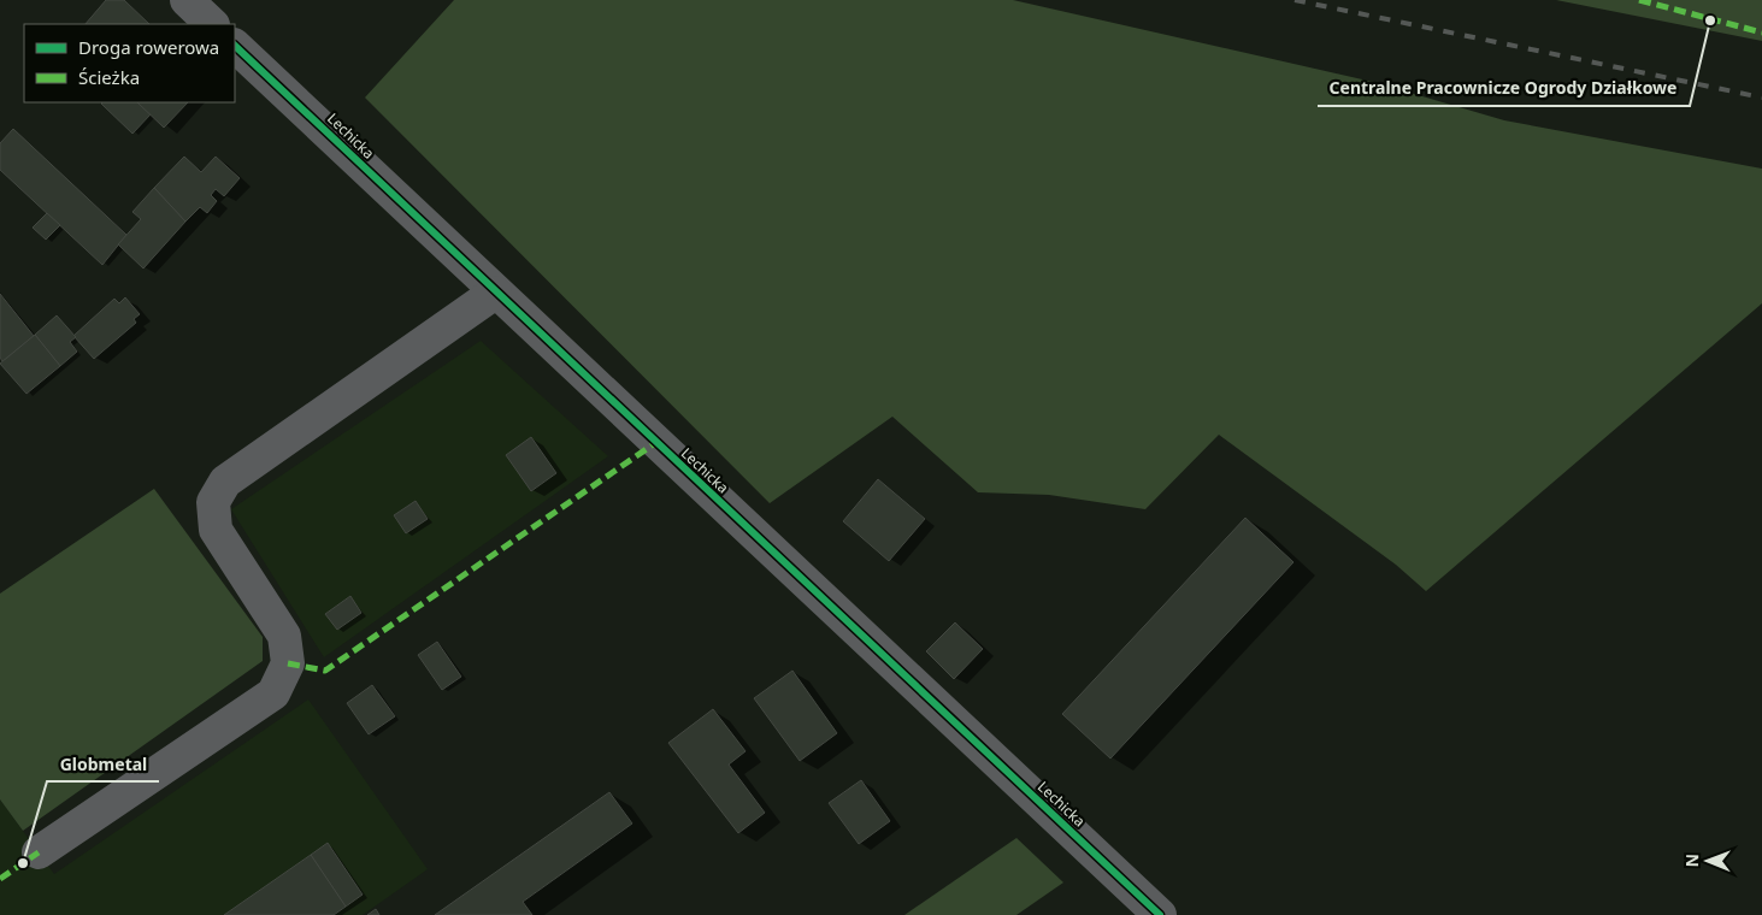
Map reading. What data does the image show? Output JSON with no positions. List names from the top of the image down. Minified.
{"streets":{"street":["Lechicka"]},"places":["Centralne Pracownicze Ogrody Działkowe","Globmetal"],"legend":["Droga rowerowa","Ścieżka"],"north":"left"}
